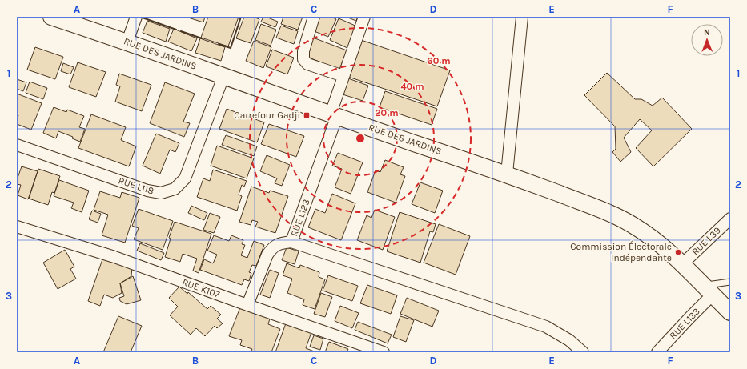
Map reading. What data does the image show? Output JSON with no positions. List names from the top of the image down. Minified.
{"streets":{"main road":["RUE DES JARDINS"],"street":["RUE L118","RUE L123","RUE L39","RUE K107","RUE L133"]},"crossings":[["RUE DES JARDINS","RUE L118"],["RUE DES JARDINS","RUE L123"],["RUE DES JARDINS","RUE L39"],["RUE DES JARDINS","RUE L133"],["RUE L123","RUE K107"]],"places":{"transit":["Carrefour Gadji"],"other":["Commission Électorale Indépendante"]},"north":"top","grid":{"columns":["A","B","C","D","E","F"],"rows":["1","2","3"]},"rings":["60 m","40 m","20 m"]}
